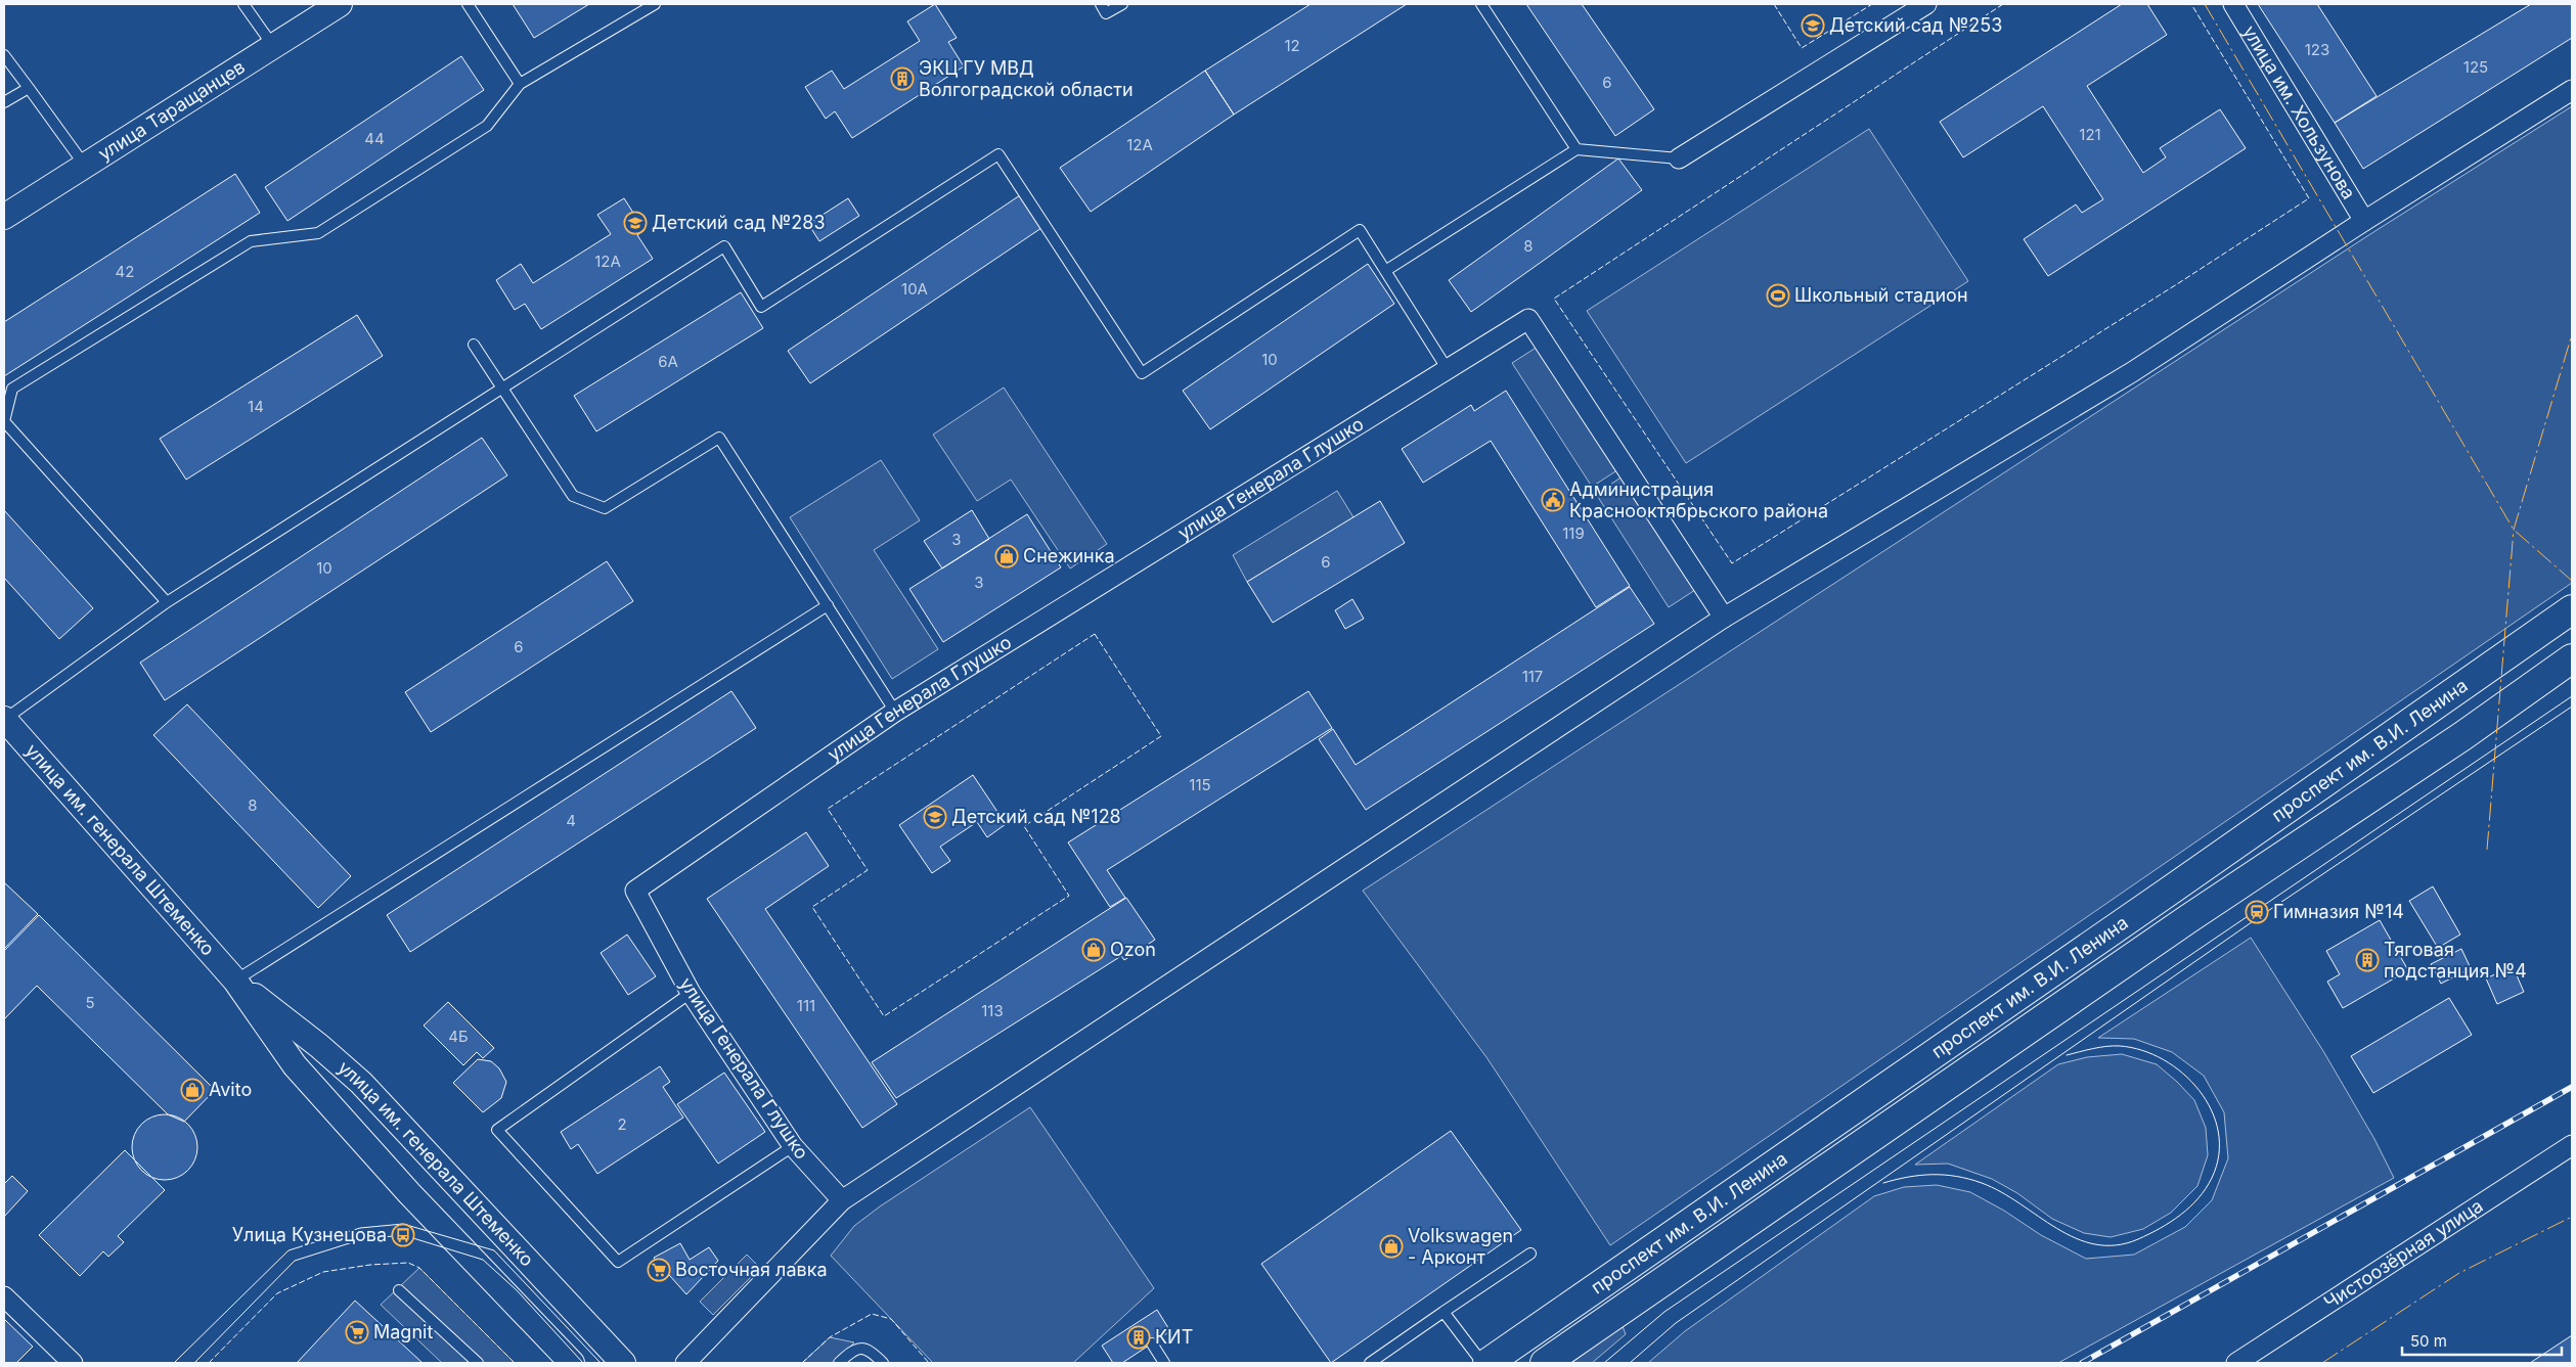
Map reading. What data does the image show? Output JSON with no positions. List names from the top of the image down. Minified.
{"streets":{"main road":["проспект им. В.И. Ленина"],"street":["улица Таращанцев","улица им. Хользунова","улица Генерала Глушко","улица им. генерала Штеменко","Чистоозёрная улица"]},"places":{"school or university":["Детский сад №253","Детский сад №283","Детский сад №128"],"building":["ЭКЦ ГУ МВД Волгоградской области","Тяговая подстанция №4","КИТ"],"sports":["Школьный стадион"],"public building":["Администрация Краснооктябрьского района"],"shop":["Снежинка","Ozon","Avito","Volkswagen - Арконт"],"station":["Гимназия №14"],"bus stop":["Улица Кузнецова"],"supermarket":["Восточная лавка","Magnit"]},"house_numbers":["12","123","125","6","121","44","12А","8","12А","42","10А","10","6А","14","119","3","6","10","3","6","117","115","8","4","5","111","113","4Б","2"],"scale_bar":"50 m"}
